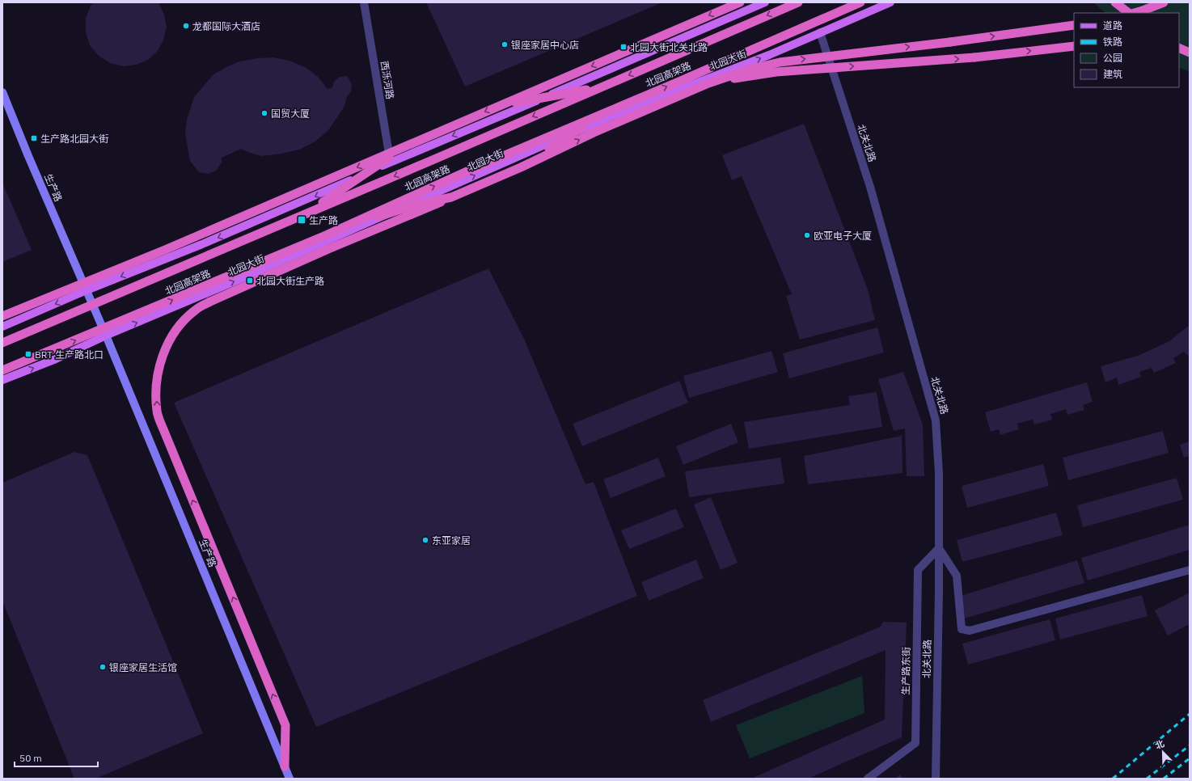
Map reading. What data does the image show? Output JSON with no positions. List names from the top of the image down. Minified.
{"streets":{"highway":["北园高架路"],"main road":["北园大街","生产路"],"street":["西泺河路","北关北路","生产路东街"]},"crossings":[["北园大街","北关北路"],["北园大街","生产路"],["北关北路","生产路东街"]],"places":{"other":["龙都国际大酒店","银座家居中心店","国贸大厦","欧亚电子大厦","东亚家居","银座家居生活馆"],"transit":["北园大街北关北路","生产路北园大街","生产路","北园大街生产路","BRT 生产路北口"]},"legend":["道路","铁路","公园","建筑"],"scale_bar":"50 m","north":"top left"}
